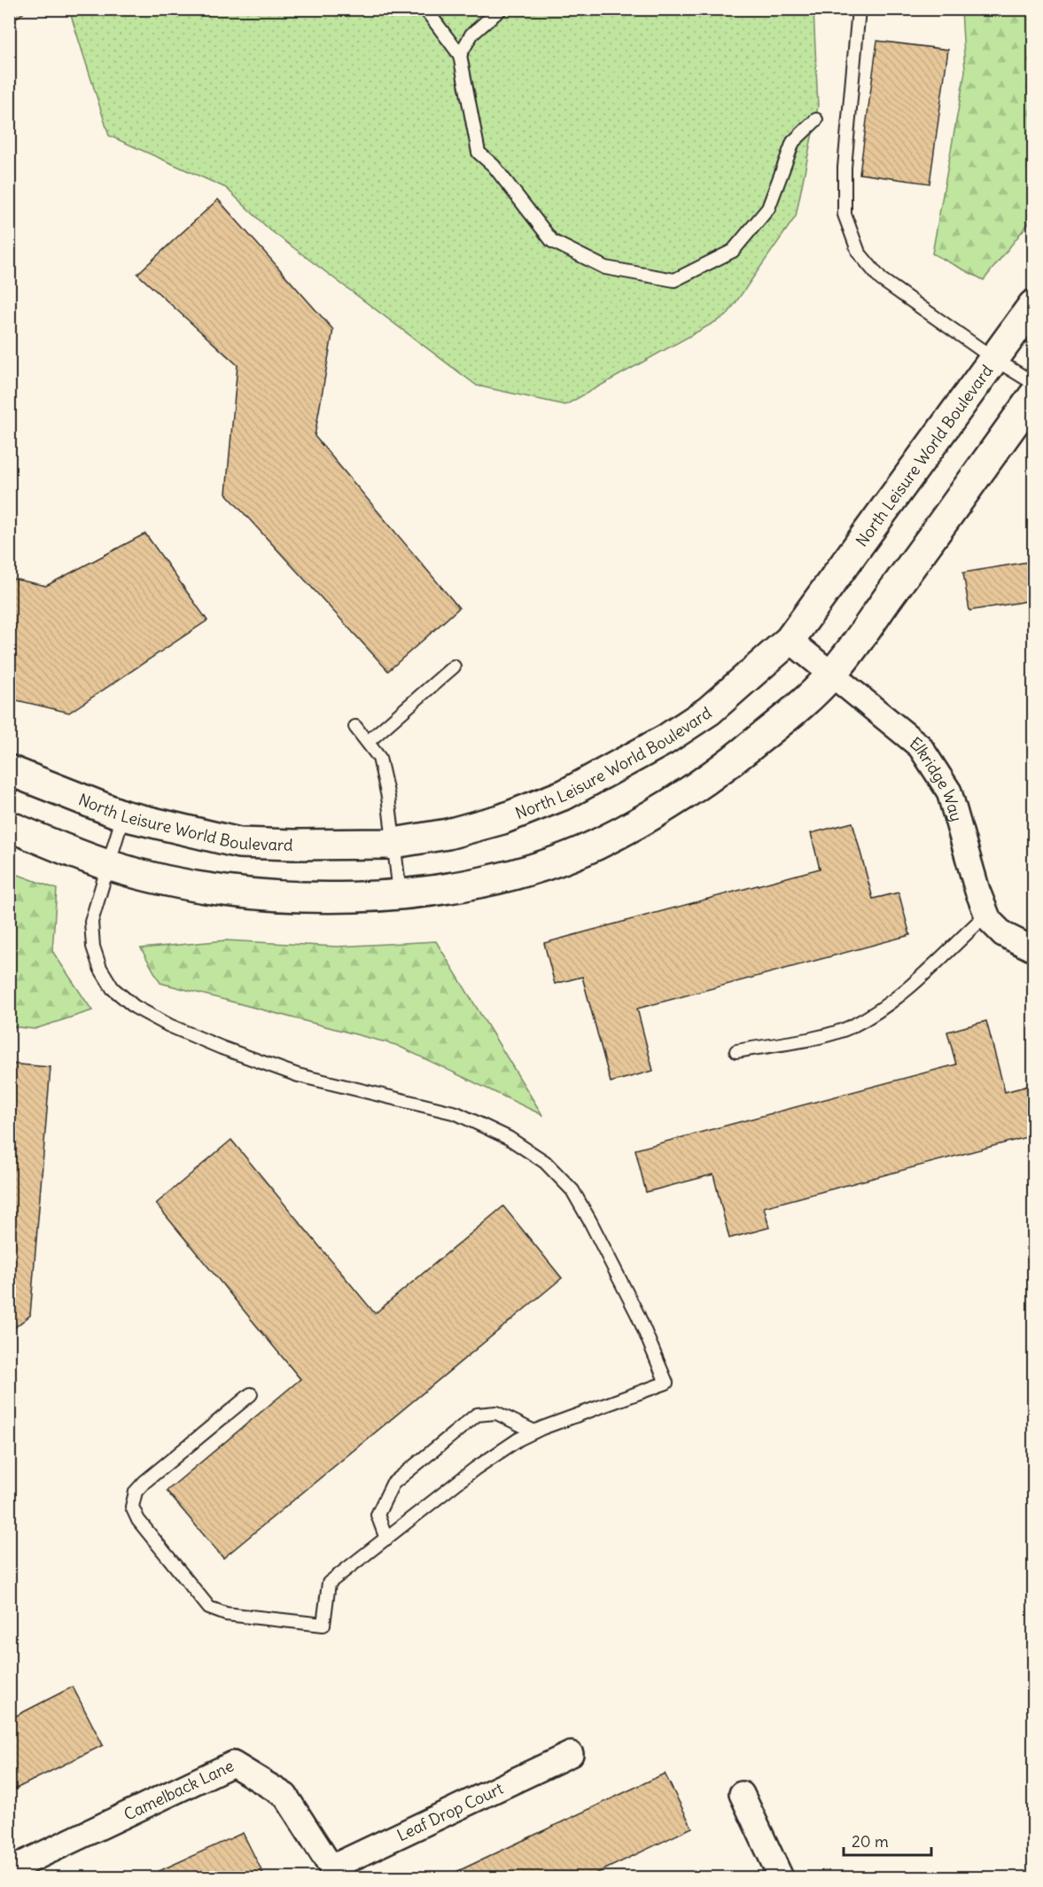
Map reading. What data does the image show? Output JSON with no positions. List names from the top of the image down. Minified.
{"streets":{"street":["North Leisure World Boulevard","Elkridge Way","Camelback Lane","Leaf Drop Court"]},"crossings":[["North Leisure World Boulevard","Elkridge Way"],["Camelback Lane","Leaf Drop Court"]],"scale_bar":"20 m"}
